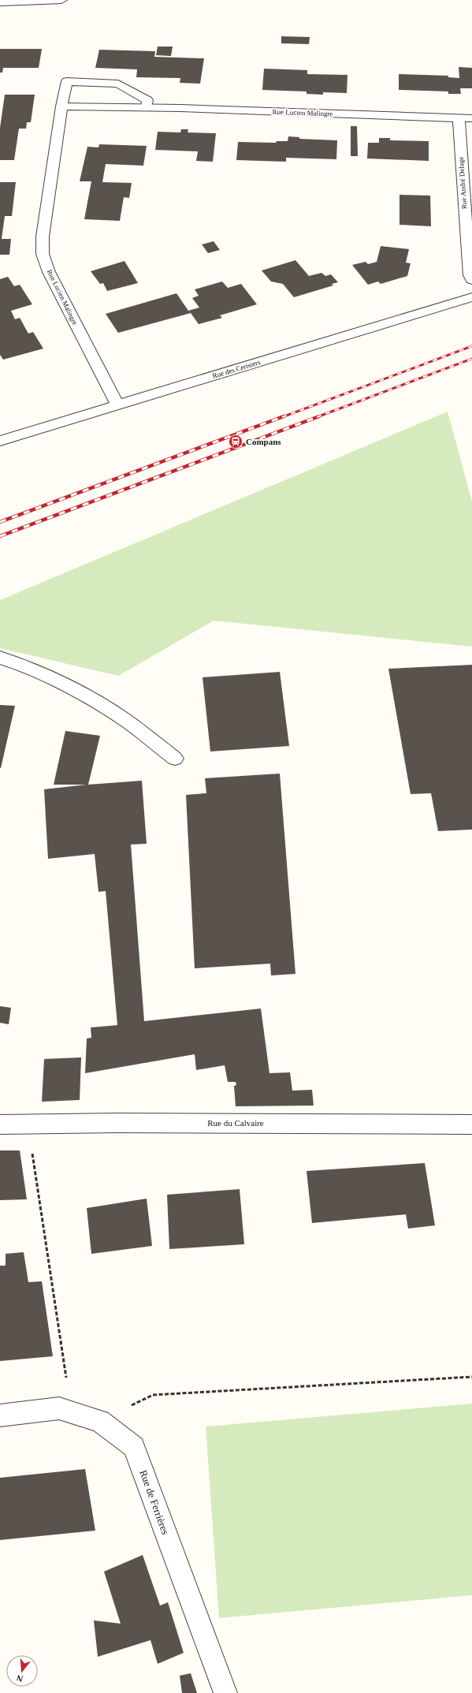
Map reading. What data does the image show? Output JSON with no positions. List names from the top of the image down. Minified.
{"streets":{"street":["Rue Lucien Malingre","Rue André Delage","Rue des Cerisiers","Rue du Calvaire","Rue de Ferrières"]},"crossings":[["Rue Lucien Malingre","Rue André Delage"],["Rue Lucien Malingre","Rue des Cerisiers"]],"places":{"station":["Compans"]},"north":"bottom"}
